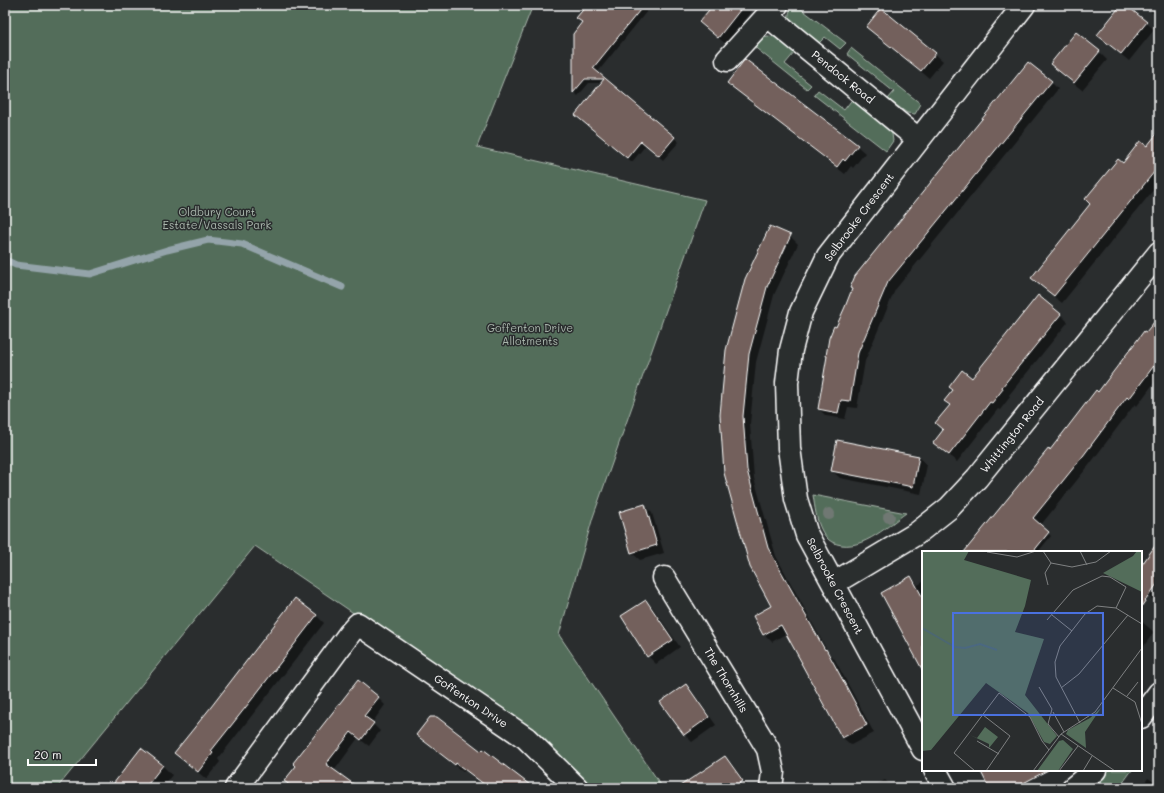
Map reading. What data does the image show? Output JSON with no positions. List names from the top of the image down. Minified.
{"streets":{"street":["Pendock Road","Selbrooke Crescent","Whittington Road","The Thornhills","Goffenton Drive"]},"crossings":[["Pendock Road","Selbrooke Crescent"],["Selbrooke Crescent","Whittington Road"]],"parks":["Oldbury Court Estate/Vassals Park","Goffenton Drive Allotments"],"scale_bar":"20 m"}
